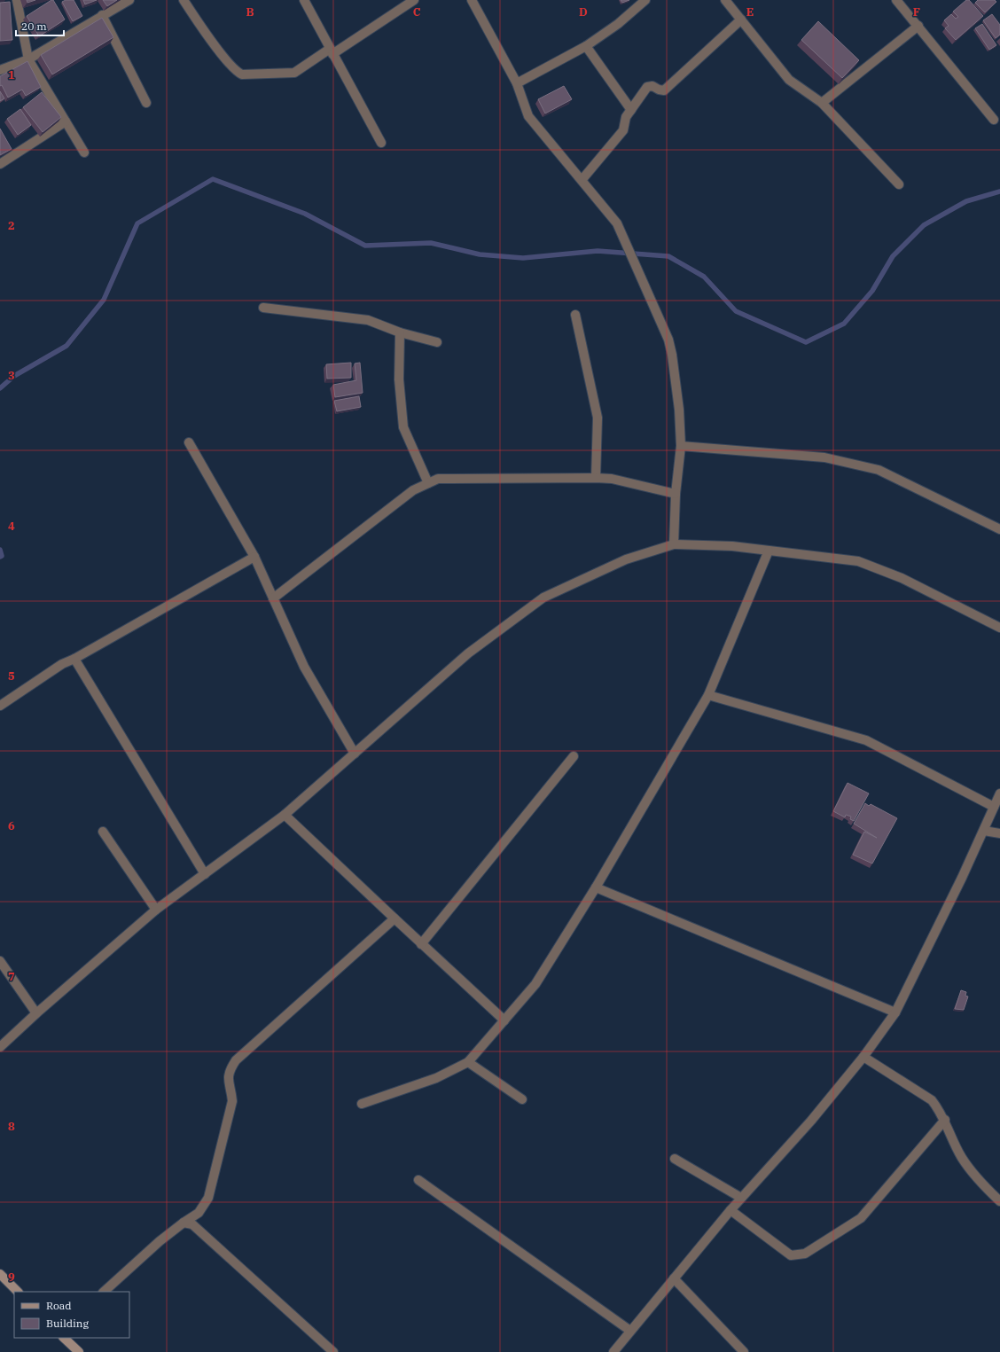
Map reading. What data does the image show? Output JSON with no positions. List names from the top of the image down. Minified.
{"legend":["Road","Building"],"scale_bar":"20 m","grid":{"columns":["B","C","D","E","F"],"rows":["1","2","3","4","5","6","7","8","9"]}}
